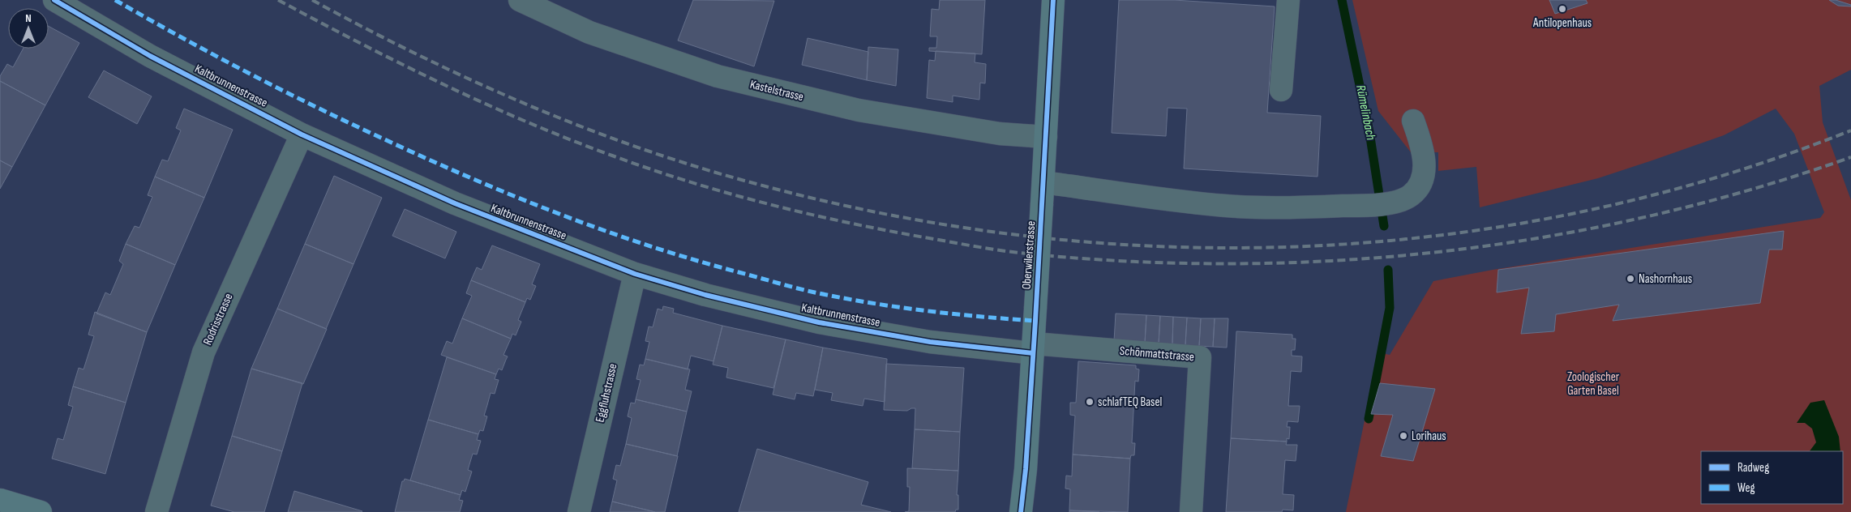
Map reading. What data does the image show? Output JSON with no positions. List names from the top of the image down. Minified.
{"streets":{"main road":["Oberwilerstrasse"],"street":["Kaltbrunnenstrasse","Kastelstrasse","Rodrisstrasse","Schönmattstrasse","Eggfluhstrasse"]},"crossings":[["Kaltbrunnenstrasse","Oberwilerstrasse"],["Kaltbrunnenstrasse","Rodrisstrasse"],["Kaltbrunnenstrasse","Schönmattstrasse"],["Kaltbrunnenstrasse","Eggfluhstrasse"],["Kastelstrasse","Oberwilerstrasse"],["Oberwilerstrasse","Schönmattstrasse"]],"water":["Rümelinbach"],"parks":["Zoologischer Garten Basel"],"places":["Antilopenhaus","Nashornhaus","schlafTEQ Basel","Lorihaus"],"legend":["Radweg","Weg"],"north":"top"}
